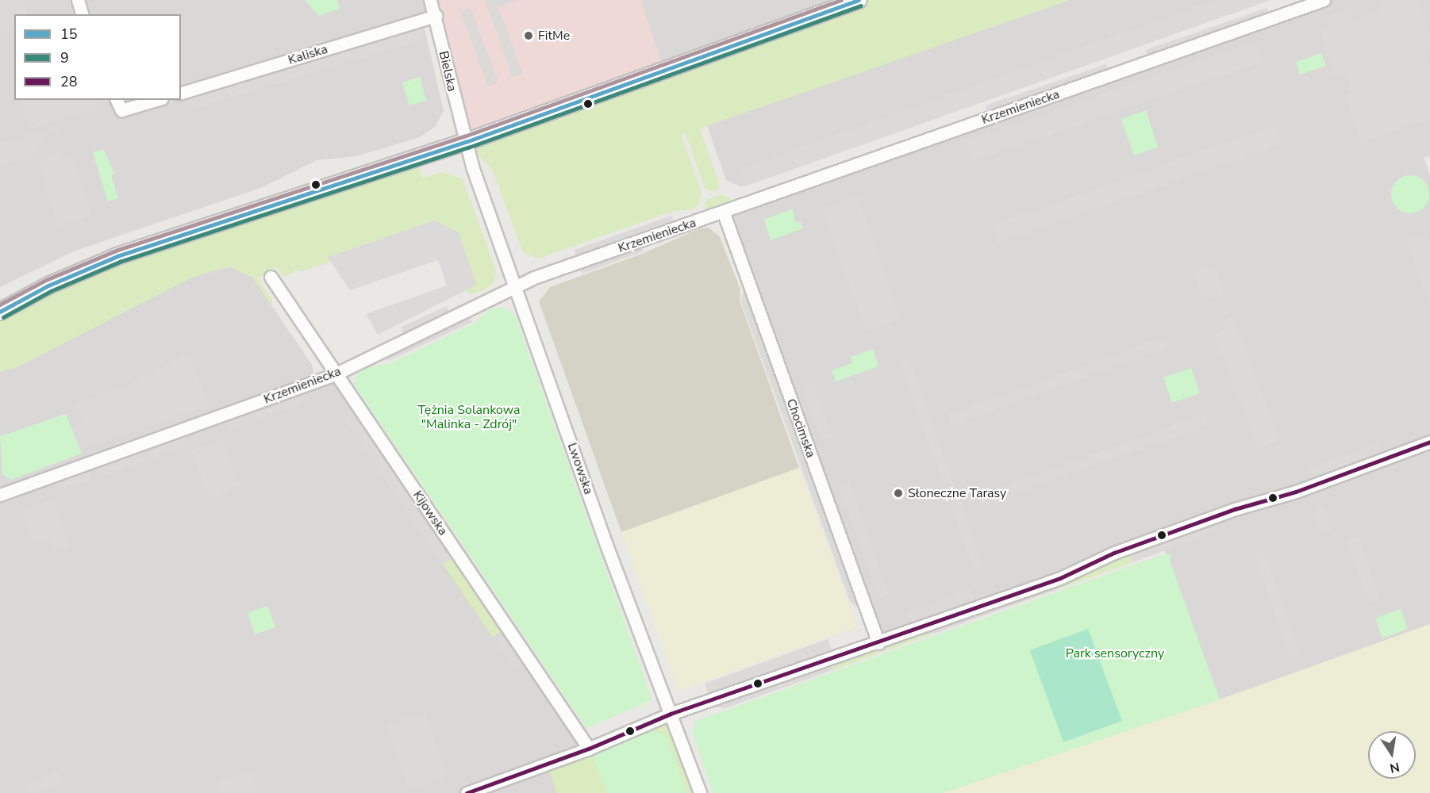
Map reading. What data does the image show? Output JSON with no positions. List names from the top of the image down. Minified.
{"streets":{"street":["Kaliska","Bielska","Krzemieniecka","Chocimska","Lwowska","Kijowska"]},"crossings":[["Kaliska","Bielska"],["Bielska","Lwowska"],["Krzemieniecka","Chocimska"],["Krzemieniecka","Lwowska"],["Krzemieniecka","Kijowska"]],"parks":["Tężnia Solankowa \"Malinka - Zdrój\"","Park sensoryczny"],"places":["FitMe","Słoneczne Tarasy"],"lines":["transit line 15","transit line 9","transit line 28"],"legend":["15","9","28"],"north":"bottom"}
